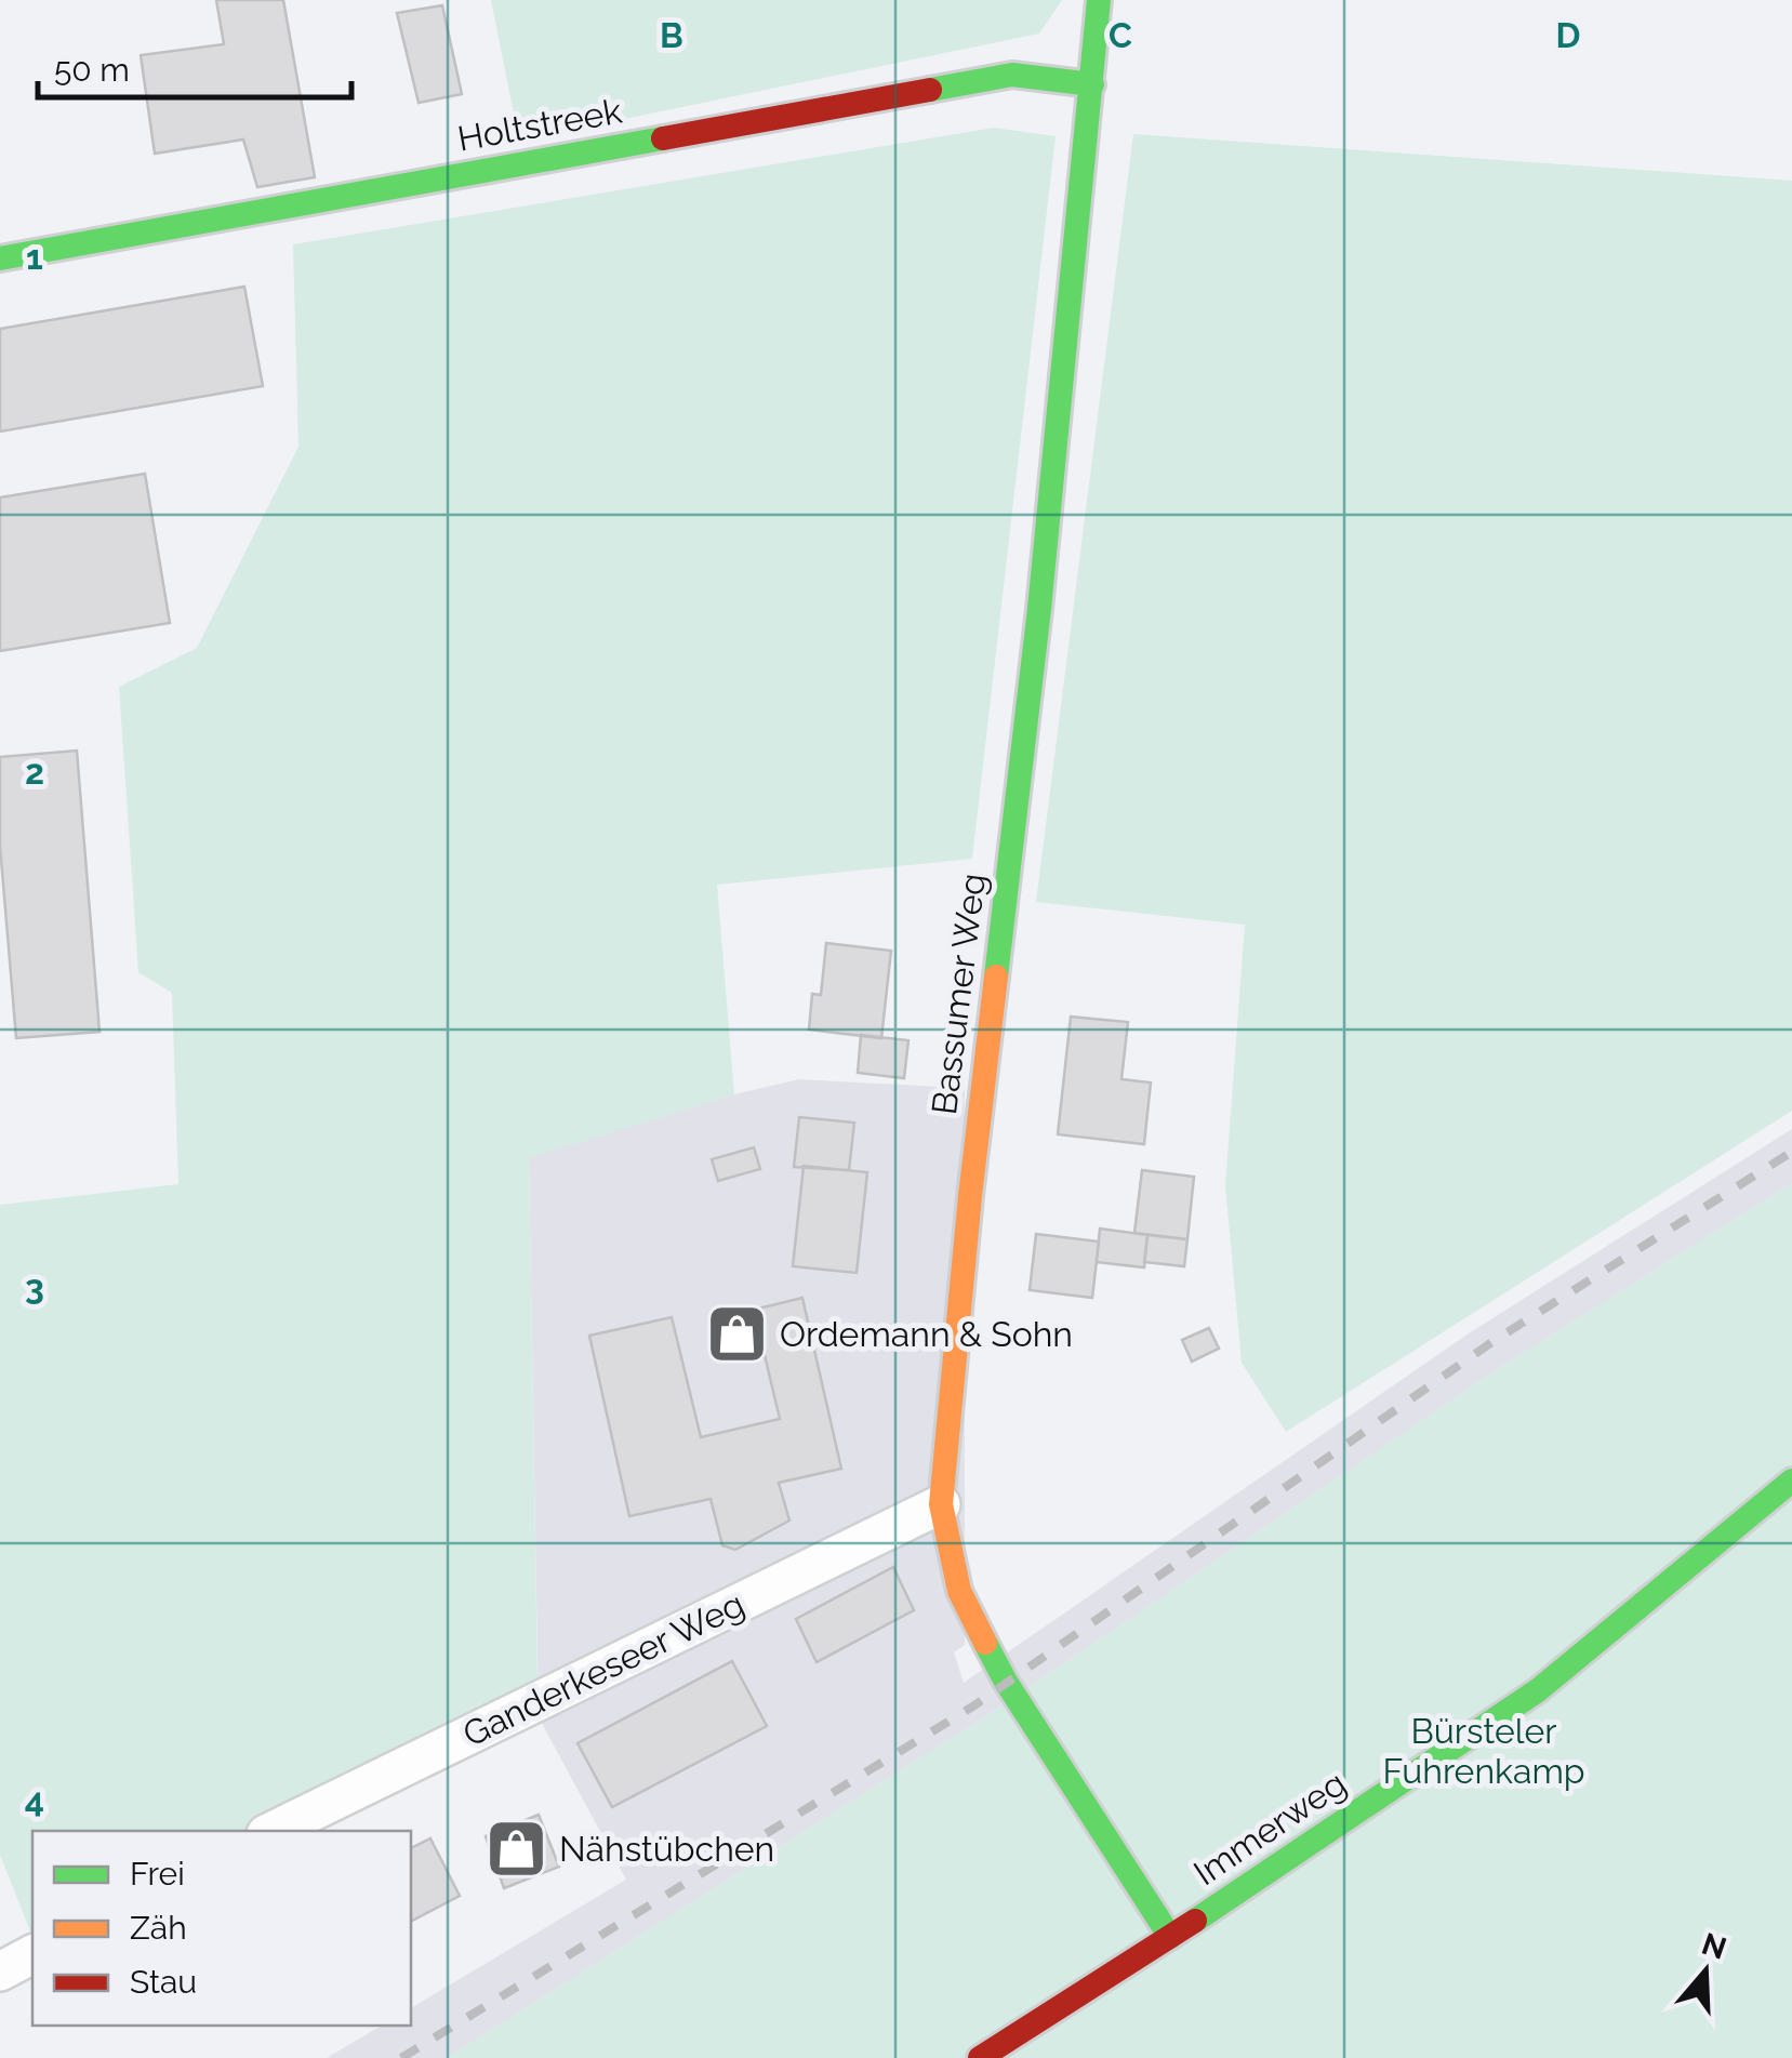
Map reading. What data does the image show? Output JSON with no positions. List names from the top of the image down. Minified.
{"streets":{"street":["Holtstreek","Bassumer Weg","Ganderkeseer Weg","Immerweg"]},"crossings":[["Holtstreek","Bassumer Weg"],["Bassumer Weg","Ganderkeseer Weg"],["Bassumer Weg","Immerweg"]],"parks":["Bürsteler Fuhrenkamp"],"places":{"shop":["Ordemann & Sohn","Nähstübchen"]},"legend":["Frei","Zäh","Stau"],"scale_bar":"50 m","north":"top","grid":{"columns":["B","C","D"],"rows":["1","2","3","4"]}}
